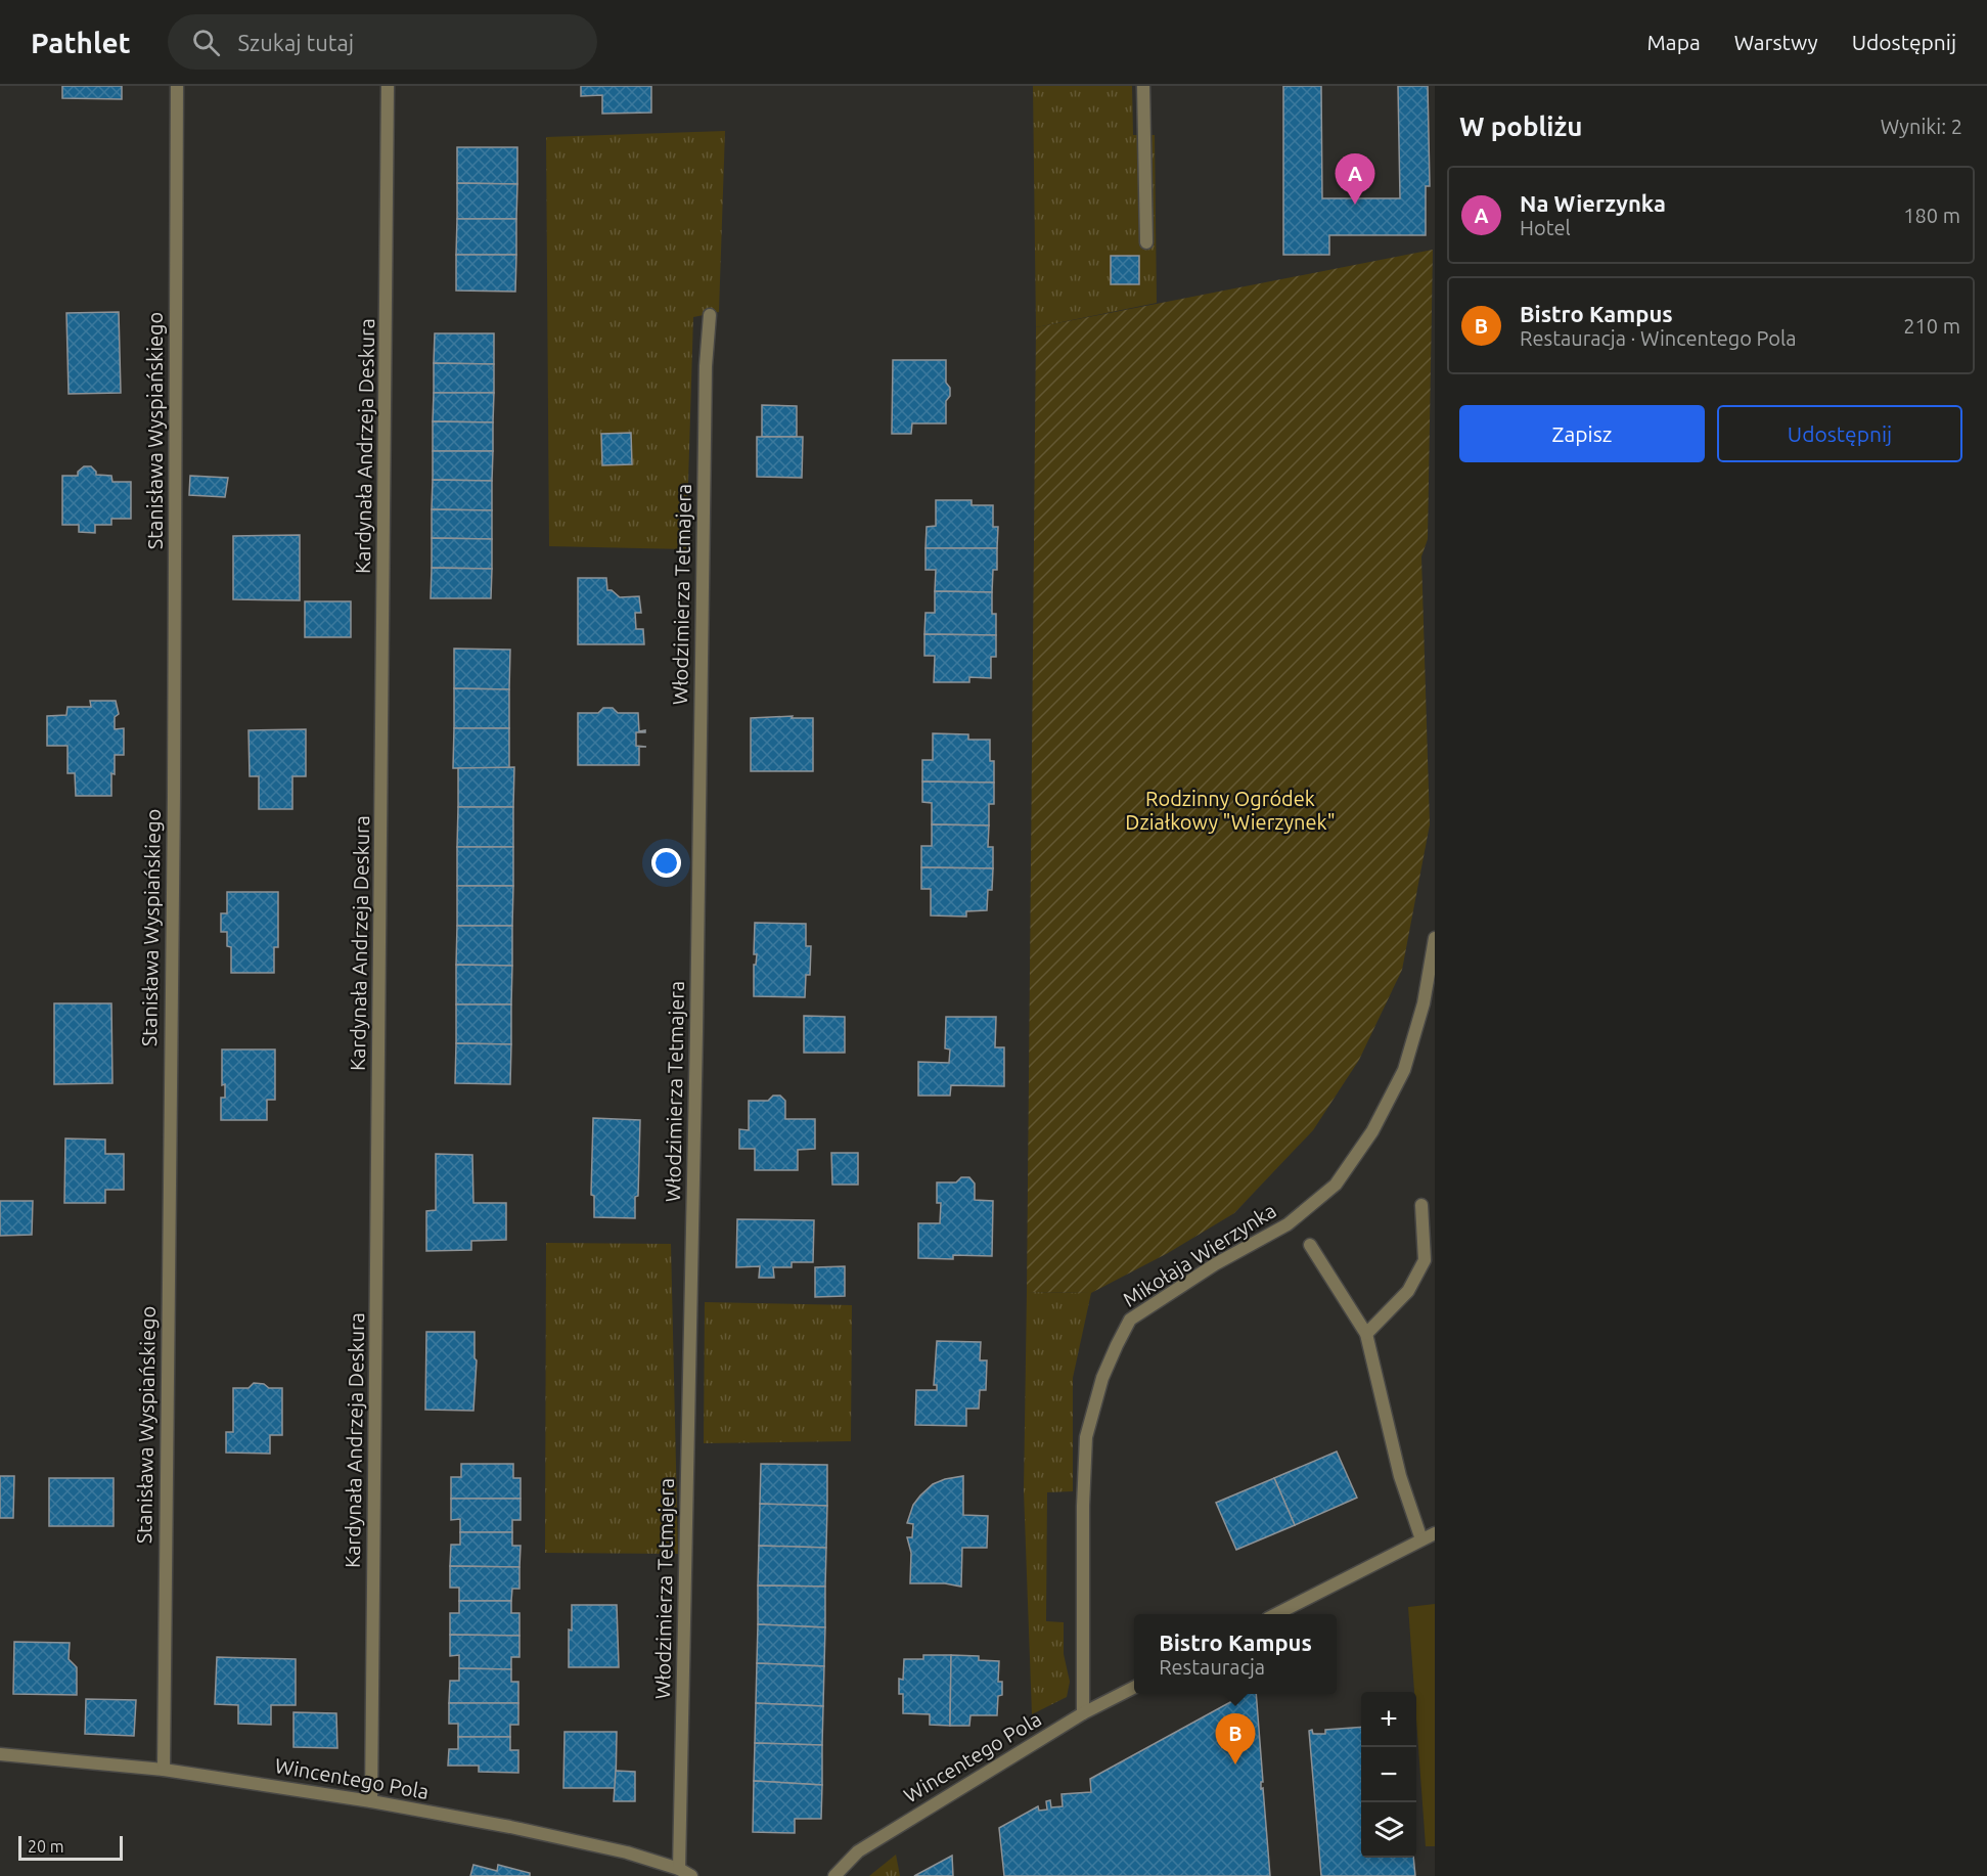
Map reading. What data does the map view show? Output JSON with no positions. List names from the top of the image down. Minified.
{"streets":{"street":["Stanisława Wyspiańskiego","Kardynała Andrzeja Deskura","Włodzimierza Tetmajera","Mikołaja Wierzynka","Wincentego Pola"]},"crossings":[["Stanisława Wyspiańskiego","Wincentego Pola"],["Kardynała Andrzeja Deskura","Wincentego Pola"],["Włodzimierza Tetmajera","Wincentego Pola"],["Mikołaja Wierzynka","Wincentego Pola"]],"parks":["Rodzinny Ogródek Działkowy \"Wierzynek\""],"scale_bar":"20 m","page":{"header":"Pathlet","search":"Szukaj tutaj","nav":["Mapa","Warstwy","Udostępnij"],"heading":["W pobliżu","Wyniki: 2"],"pins":["A","B"],"list":[{"mark":"A","name":"Na Wierzynka","note":"Hotel","value":"180 m"},{"mark":"B","name":"Bistro Kampus","note":"Restauracja · Wincentego Pola","value":"210 m"}],"buttons":["Zapisz","Udostępnij"],"popup":["Bistro Kampus","Restauracja"],"map_buttons":["+","−"],"scale":"20 m"}}
